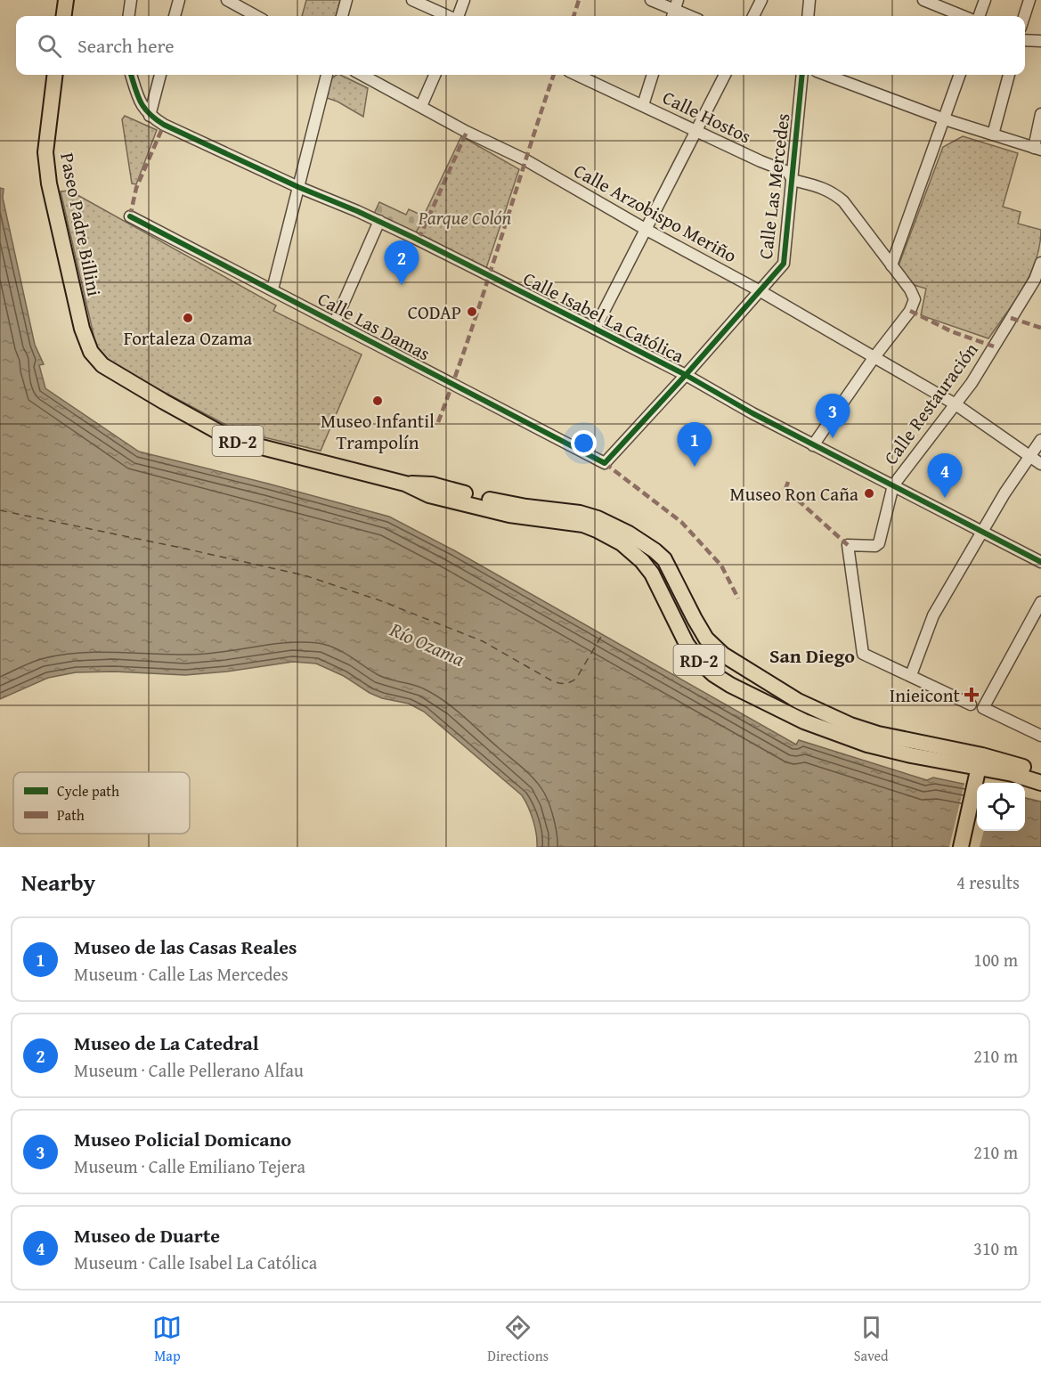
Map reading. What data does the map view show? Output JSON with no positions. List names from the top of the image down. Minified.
{"streets":{"main road":["Paseo Padre Billini","RD-2"],"street":["Calle Hostos","Calle Las Mercedes","Calle Arzobispo Meriño","Calle Isabel La Católica","Calle Las Damas","Calle Restauración"]},"crossings":[["Calle Hostos","Calle Las Mercedes"],["Calle Hostos","Calle Arzobispo Meriño"],["Calle Las Mercedes","Calle Arzobispo Meriño"],["Calle Las Mercedes","Calle Isabel La Católica"],["Calle Las Mercedes","Calle Las Damas"],["Calle Arzobispo Meriño","Calle Restauración"],["Paseo Padre Billini","RD-2"],["Calle Isabel La Católica","Calle Restauración"]],"districts":["San Diego"],"water":["Río Ozama"],"parks":["Parque Colón"],"places":{"other":["CODAP","Fortaleza Ozama","Museo Infantil Trampolín","Museo Ron Caña"],"health":["Inieicont"]},"legend":["Cycle path","Path"],"page":{"search":"Search here","pins":["2","3","1","4"],"heading":["Nearby","4 results"],"list":[{"mark":"1","name":"Museo de las Casas Reales","note":"Museum · Calle Las Mercedes","value":"100 m"},{"mark":"2","name":"Museo de La Catedral","note":"Museum · Calle Pellerano Alfau","value":"210 m"},{"mark":"3","name":"Museo Policial Domicano","note":"Museum · Calle Emiliano Tejera","value":"210 m"},{"mark":"4","name":"Museo de Duarte","note":"Museum · Calle Isabel La Católica","value":"310 m"}],"nav":["Map","Directions","Saved"]}}
